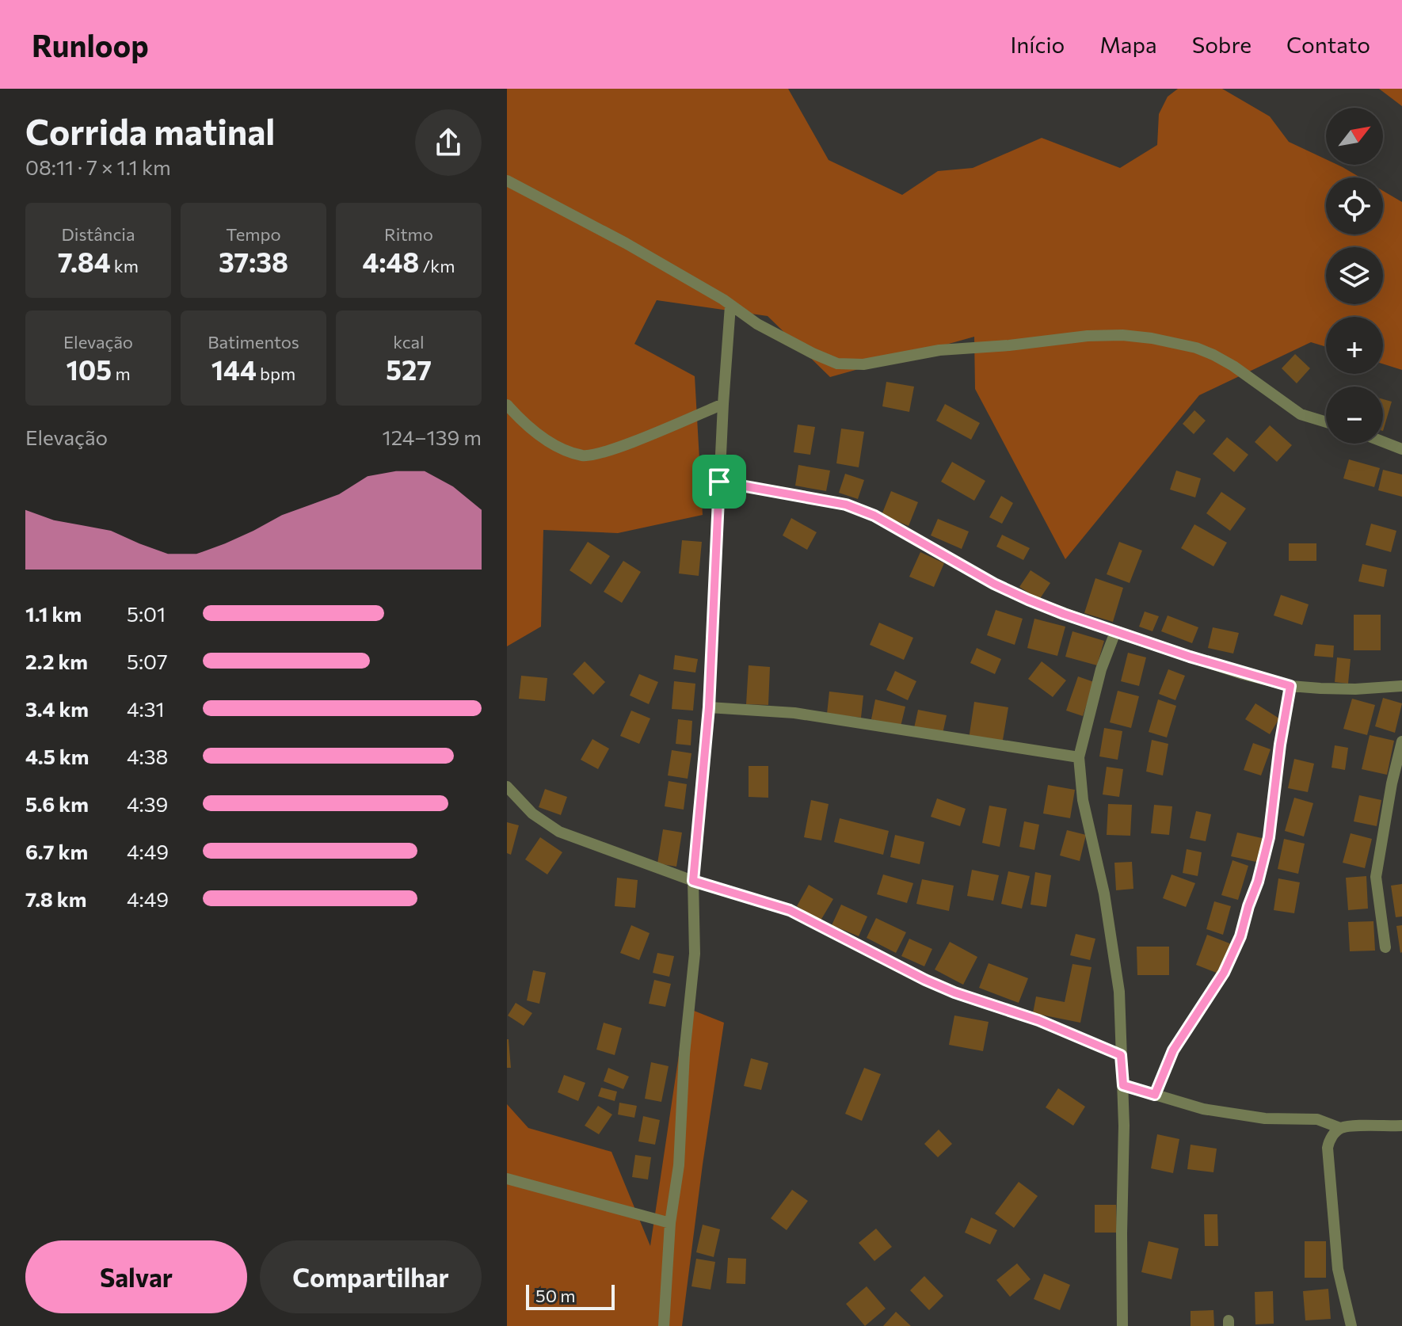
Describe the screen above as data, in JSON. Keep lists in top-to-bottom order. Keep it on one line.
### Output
{"scale_bar":"50 m","north":"top right","page":{"header":"Runloop","nav":["Início","Mapa","Sobre","Contato"],"heading":["Corrida matinal","08:11 · 7 × 1.1 km"],"map_buttons":["+","−"],"stats":[["Distância","7.84 km"],["Tempo","37:38"],["Ritmo","4:48 /km"],["Elevação","105 m"],["Batimentos","144 bpm"],["kcal","527"]],"chart":["Elevação","124–139 m"],"list":[{"name":"1.1 km","note":"5:01"},{"name":"2.2 km","note":"5:07"},{"name":"3.4 km","note":"4:31"},{"name":"4.5 km","note":"4:38"},{"name":"5.6 km","note":"4:39"},{"name":"6.7 km","note":"4:49"},{"name":"7.8 km","note":"4:49"}],"buttons":["Salvar","Compartilhar"],"scale":"50 m"}}
